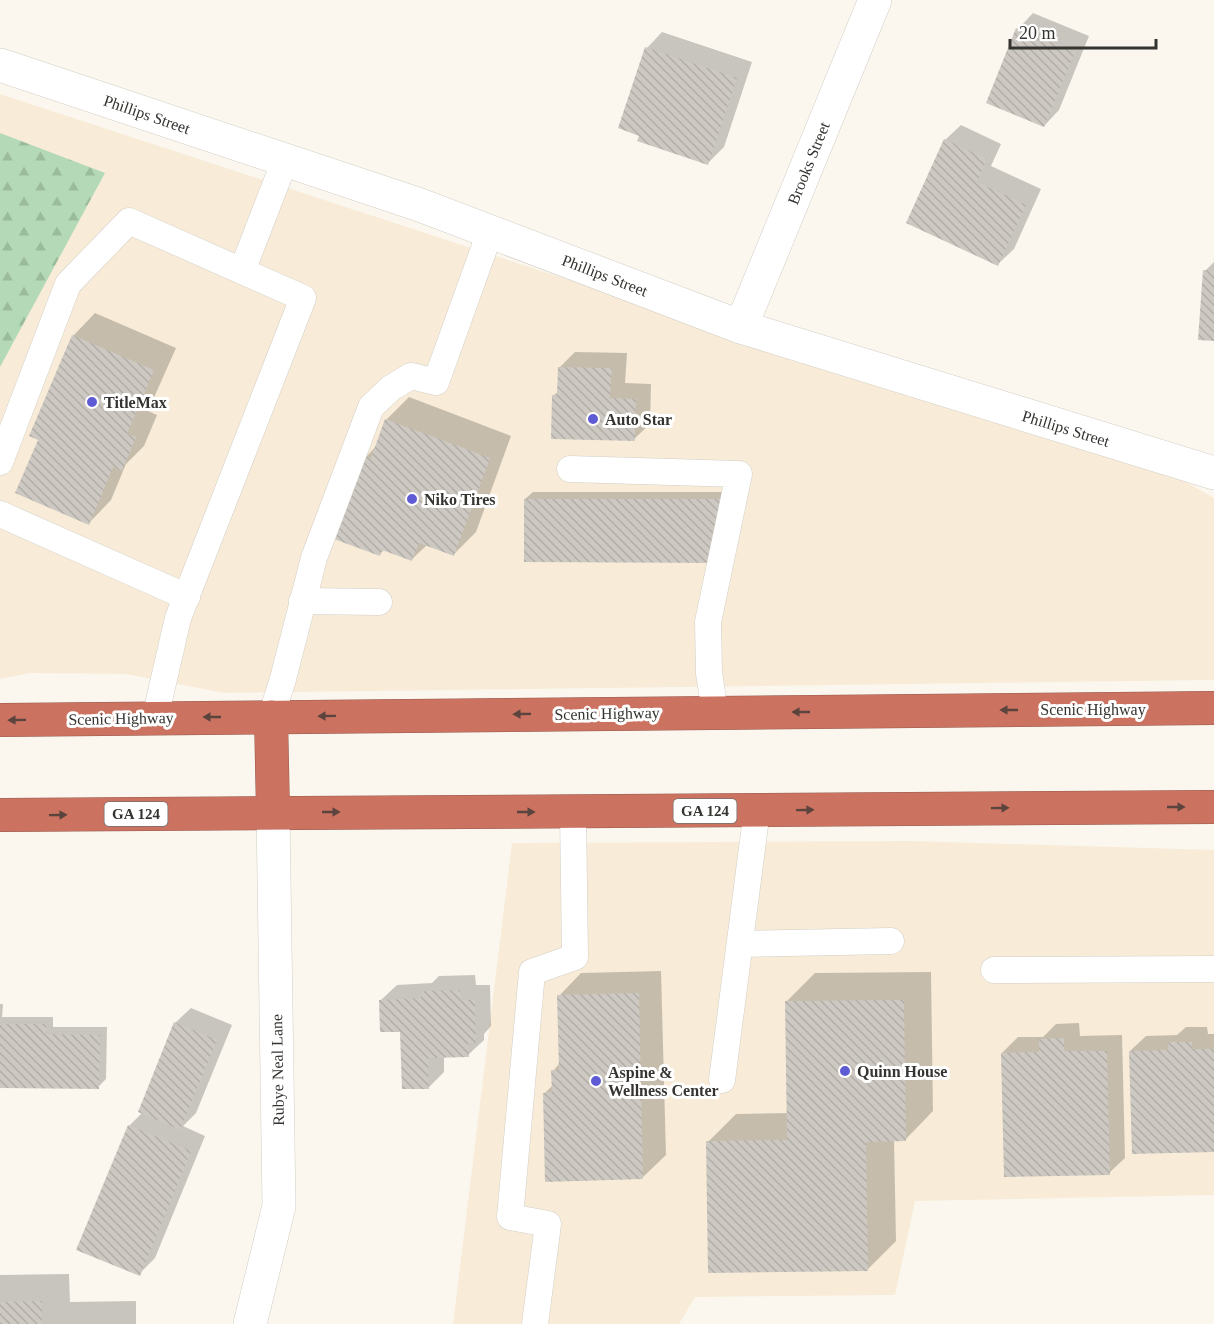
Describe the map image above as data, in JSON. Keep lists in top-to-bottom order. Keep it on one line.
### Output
{"streets":{"highway":["Scenic Highway","GA 124"],"street":["Phillips Street","Brooks Street","Rubye Neal Lane"]},"crossings":[["Phillips Street","Brooks Street"],["GA 124","Rubye Neal Lane"]],"places":["TitleMax","Auto Star","Niko Tires","Quinn House","Aspine & Wellness Center"],"scale_bar":"20 m"}
